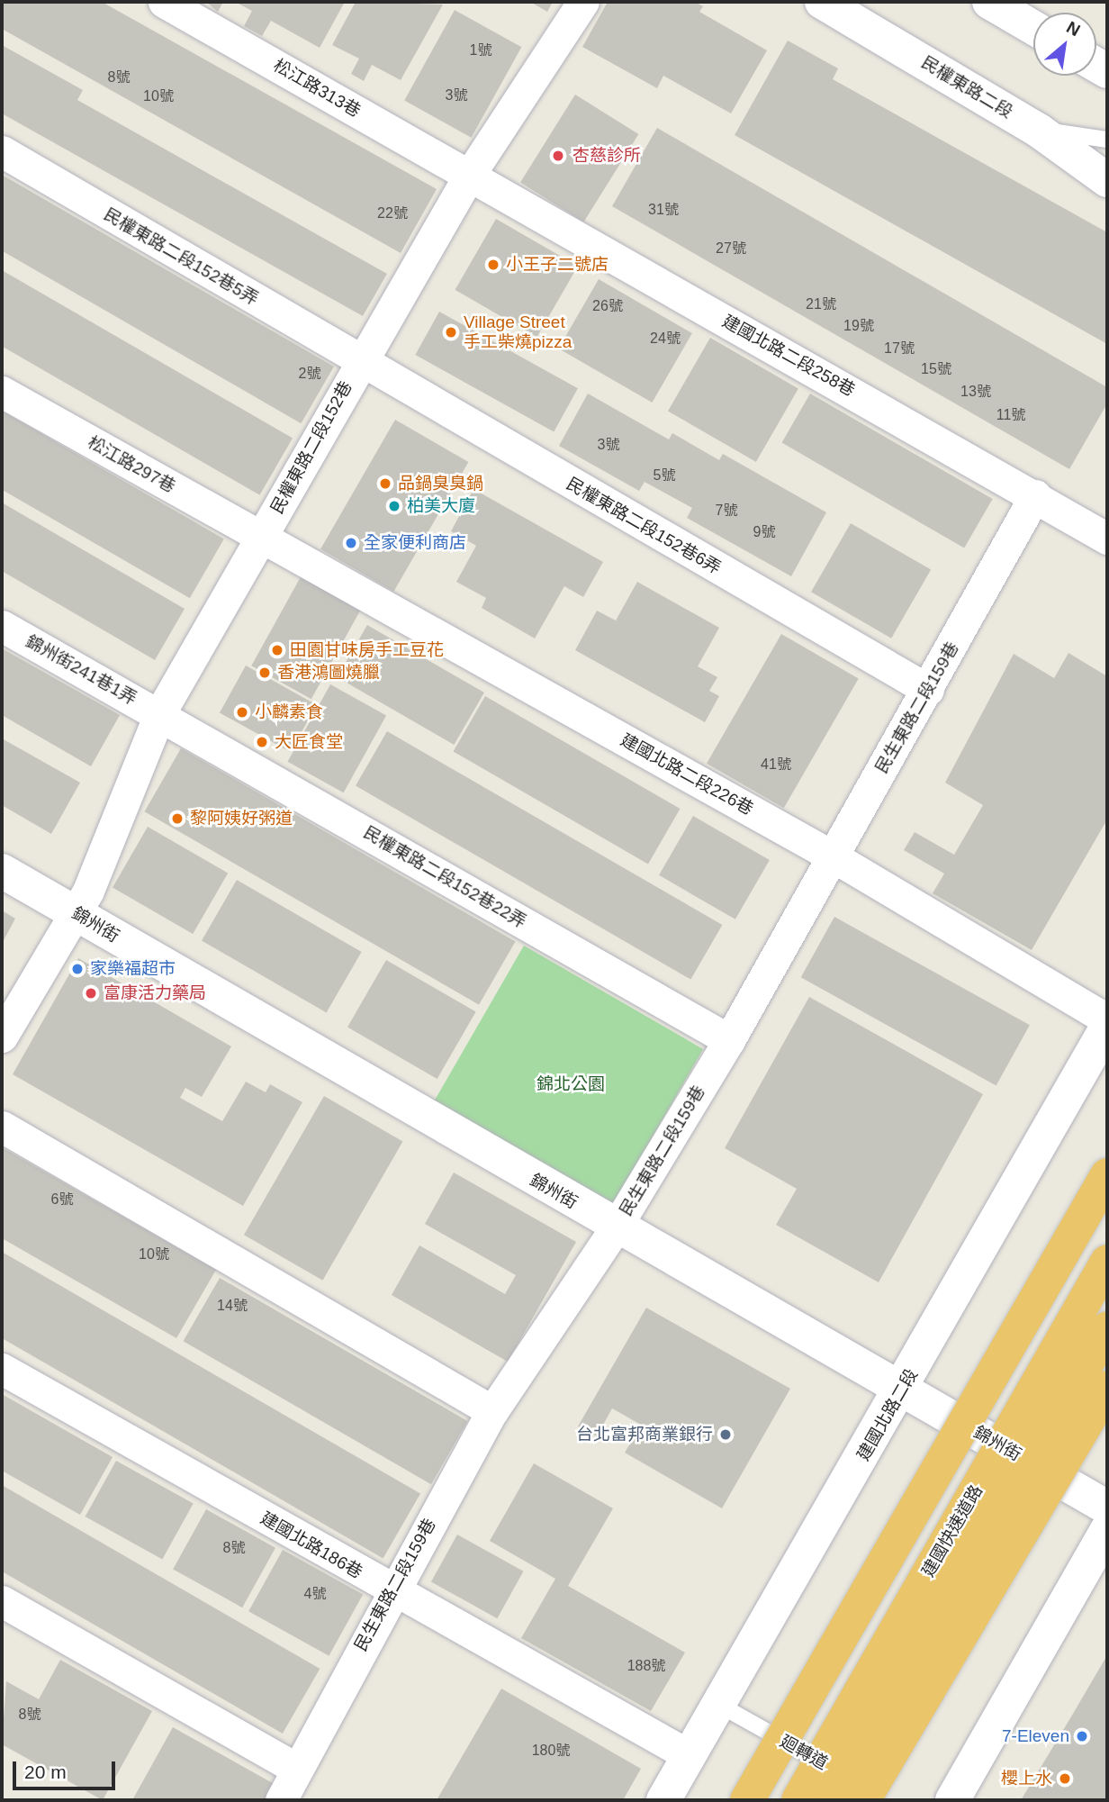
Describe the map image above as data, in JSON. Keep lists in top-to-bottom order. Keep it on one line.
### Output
{"streets":{"highway":["建國快速道路"],"street":["民權東路二段","松江路313巷","民權東路二段152巷5弄","建國北路二段258巷","民權東路二段152巷","松江路297巷","民權東路二段152巷6弄","錦州街241巷1弄","民生東路二段159巷","建國北路二段226巷","民權東路二段152巷22弄","錦州街","建國北路二段","建國北路186巷"],"lane":["廻轉道"]},"crossings":[["松江路313巷","建國北路二段258巷"],["松江路313巷","民權東路二段152巷"],["民權東路二段152巷5弄","民權東路二段152巷"],["民權東路二段152巷5弄","民權東路二段152巷6弄"],["建國北路二段258巷","民權東路二段152巷"],["建國北路二段258巷","民生東路二段159巷"],["民權東路二段152巷","松江路297巷"],["民權東路二段152巷","民權東路二段152巷6弄"],["民權東路二段152巷","錦州街241巷1弄"],["民權東路二段152巷","建國北路二段226巷"],["民權東路二段152巷","民權東路二段152巷22弄"],["民權東路二段152巷","錦州街"],["松江路297巷","建國北路二段226巷"],["民權東路二段152巷6弄","民生東路二段159巷"],["錦州街241巷1弄","民權東路二段152巷22弄"],["民生東路二段159巷","建國北路二段226巷"],["民生東路二段159巷","民權東路二段152巷22弄"],["民生東路二段159巷","錦州街"],["民生東路二段159巷","建國北路186巷"],["錦州街","建國北路二段"],["建國北路二段","建國北路186巷"],["建國北路二段","廻轉道"]],"parks":["錦北公園"],"places":["杏慈診所","小王子二號店","Village Street 手工柴燒pizza","品鍋臭臭鍋","柏美大廈","全家便利商店","田園甘味房手工豆花","香港鴻圖燒臘","小麟素食","大匠食堂","黎阿姨好粥道","家樂福超市","富康活力藥局","台北富邦商業銀行","7-Eleven","櫻上水"],"house_numbers":["1號","8號","3號","10號","31號","22號","27號","21號","26號","19號","24號","17號","15號","2號","13號","11號","3號","5號","7號","9號","41號","6號","10號","14號","8號","4號","188號","8號","180號"],"scale_bar":"20 m","north":"top right"}
